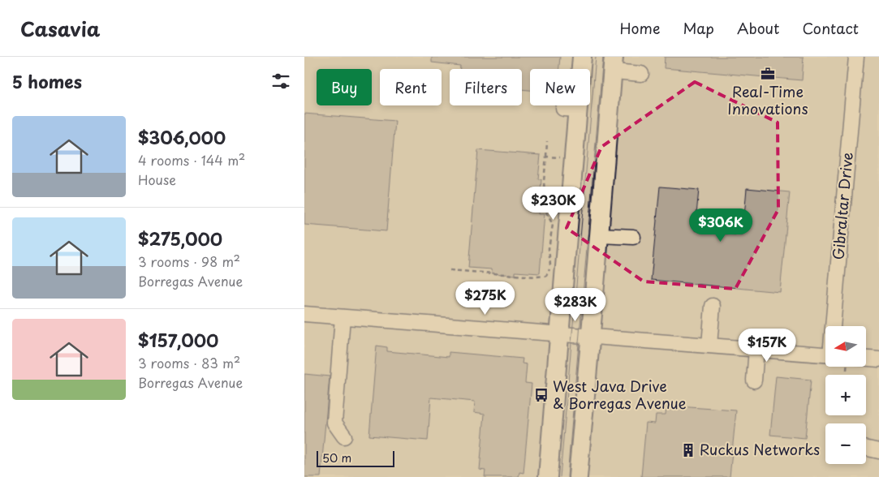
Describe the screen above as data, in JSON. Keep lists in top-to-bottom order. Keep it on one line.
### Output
{"streets":{"street":["Gibraltar Drive"]},"places":{"office":["Real-Time Innovations"],"bus stop":["West Java Drive & Borregas Avenue"],"building":["Ruckus Networks"]},"scale_bar":"50 m","north":"left","page":{"header":"Casavia","nav":["Home","Map","About","Contact"],"heading":"5 homes","chip":["Buy","Rent","Filters","New"],"list":[{"name":"$306,000","note":"4 rooms · 144 m² · House"},{"name":"$275,000","note":"3 rooms · 98 m² · Borregas Avenue"},{"name":"$157,000","note":"3 rooms · 83 m² · Borregas Avenue"}],"price":["$230K","$306K","$275K","$283K","$157K"],"map_buttons":["+","−"],"scale":"50 m"}}
